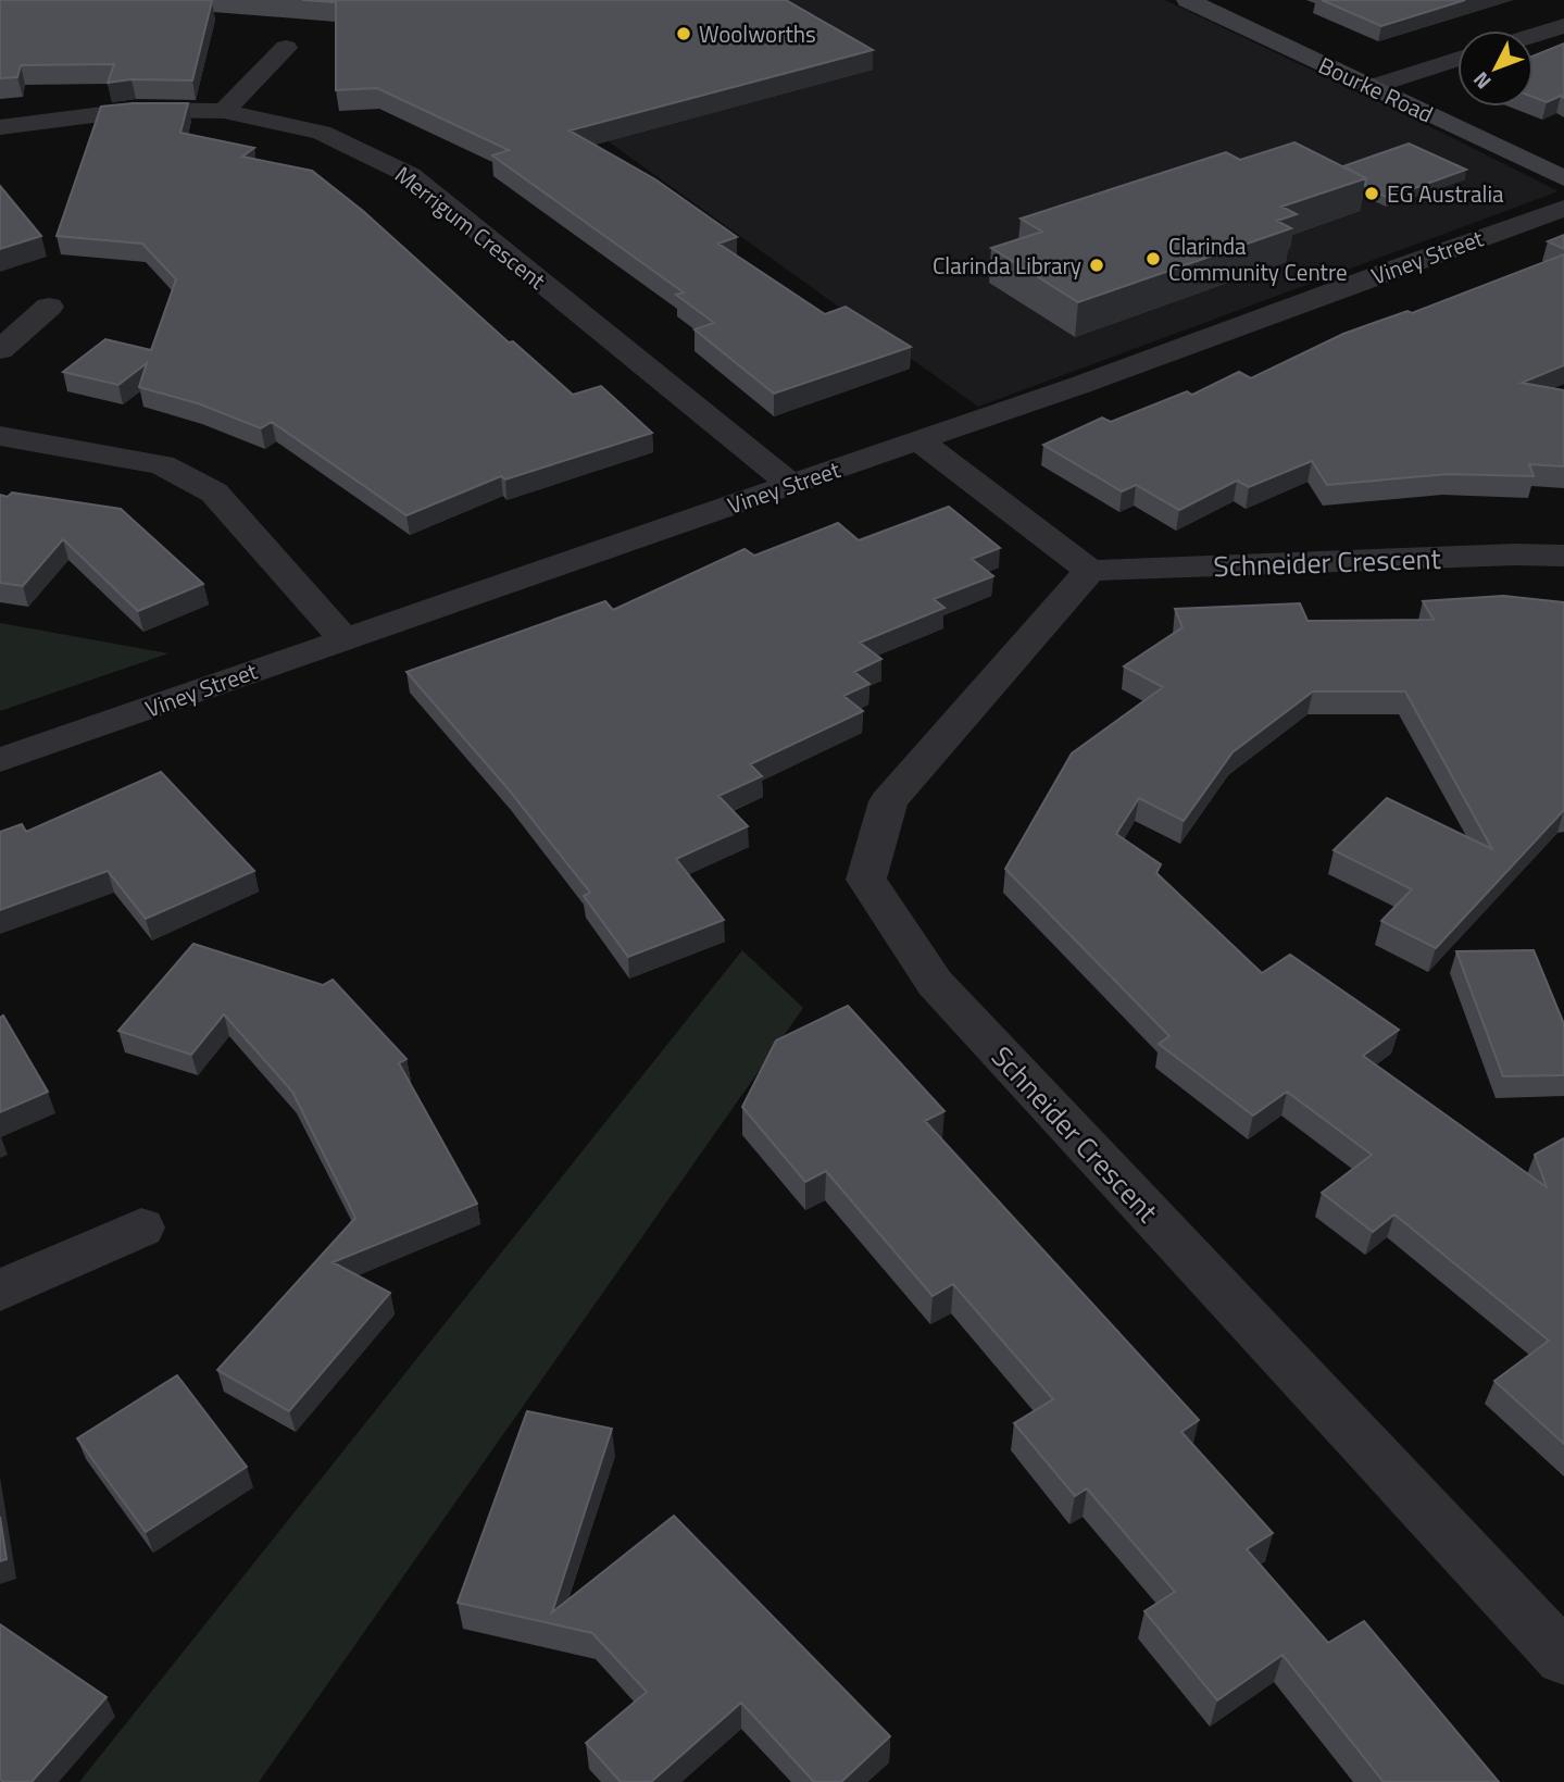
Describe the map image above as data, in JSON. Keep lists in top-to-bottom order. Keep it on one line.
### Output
{"streets":{"main road":["Bourke Road"],"street":["Merrigum Crescent","Viney Street","Schneider Crescent"]},"crossings":[["Merrigum Crescent","Viney Street"]],"places":["Woolworths","EG Australia","Clarinda Community Centre","Clarinda Library"],"north":"bottom left"}
